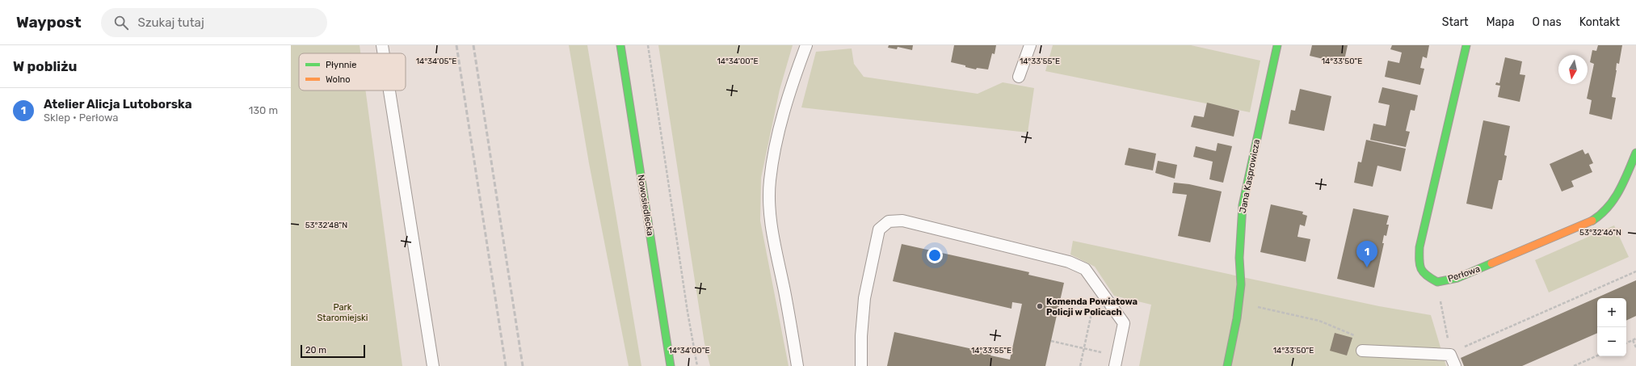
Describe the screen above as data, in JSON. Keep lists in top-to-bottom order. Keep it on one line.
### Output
{"streets":{"street":["Jana Kasprowicza","Nowosiedlecka","Perłowa"]},"parks":["Park Staromiejski"],"places":["Komenda Powiatowa Policji w Policach"],"legend":["Płynnie","Wolno"],"scale_bar":"20 m","north":"bottom","page":{"header":"Waypost","search":"Szukaj tutaj","nav":["Start","Mapa","O nas","Kontakt"],"heading":"W pobliżu","list":[{"mark":"1","name":"Atelier Alicja Lutoborska","note":"Sklep · Perłowa","value":"130 m"}],"pins":"1","map_buttons":["+","−"],"scale":"20 m"},"coordinates":["14°34'05\"E","14°34'00\"E","14°33'55\"E","14°33'50\"E","53°32'48\"N","53°32'46\"N"]}
